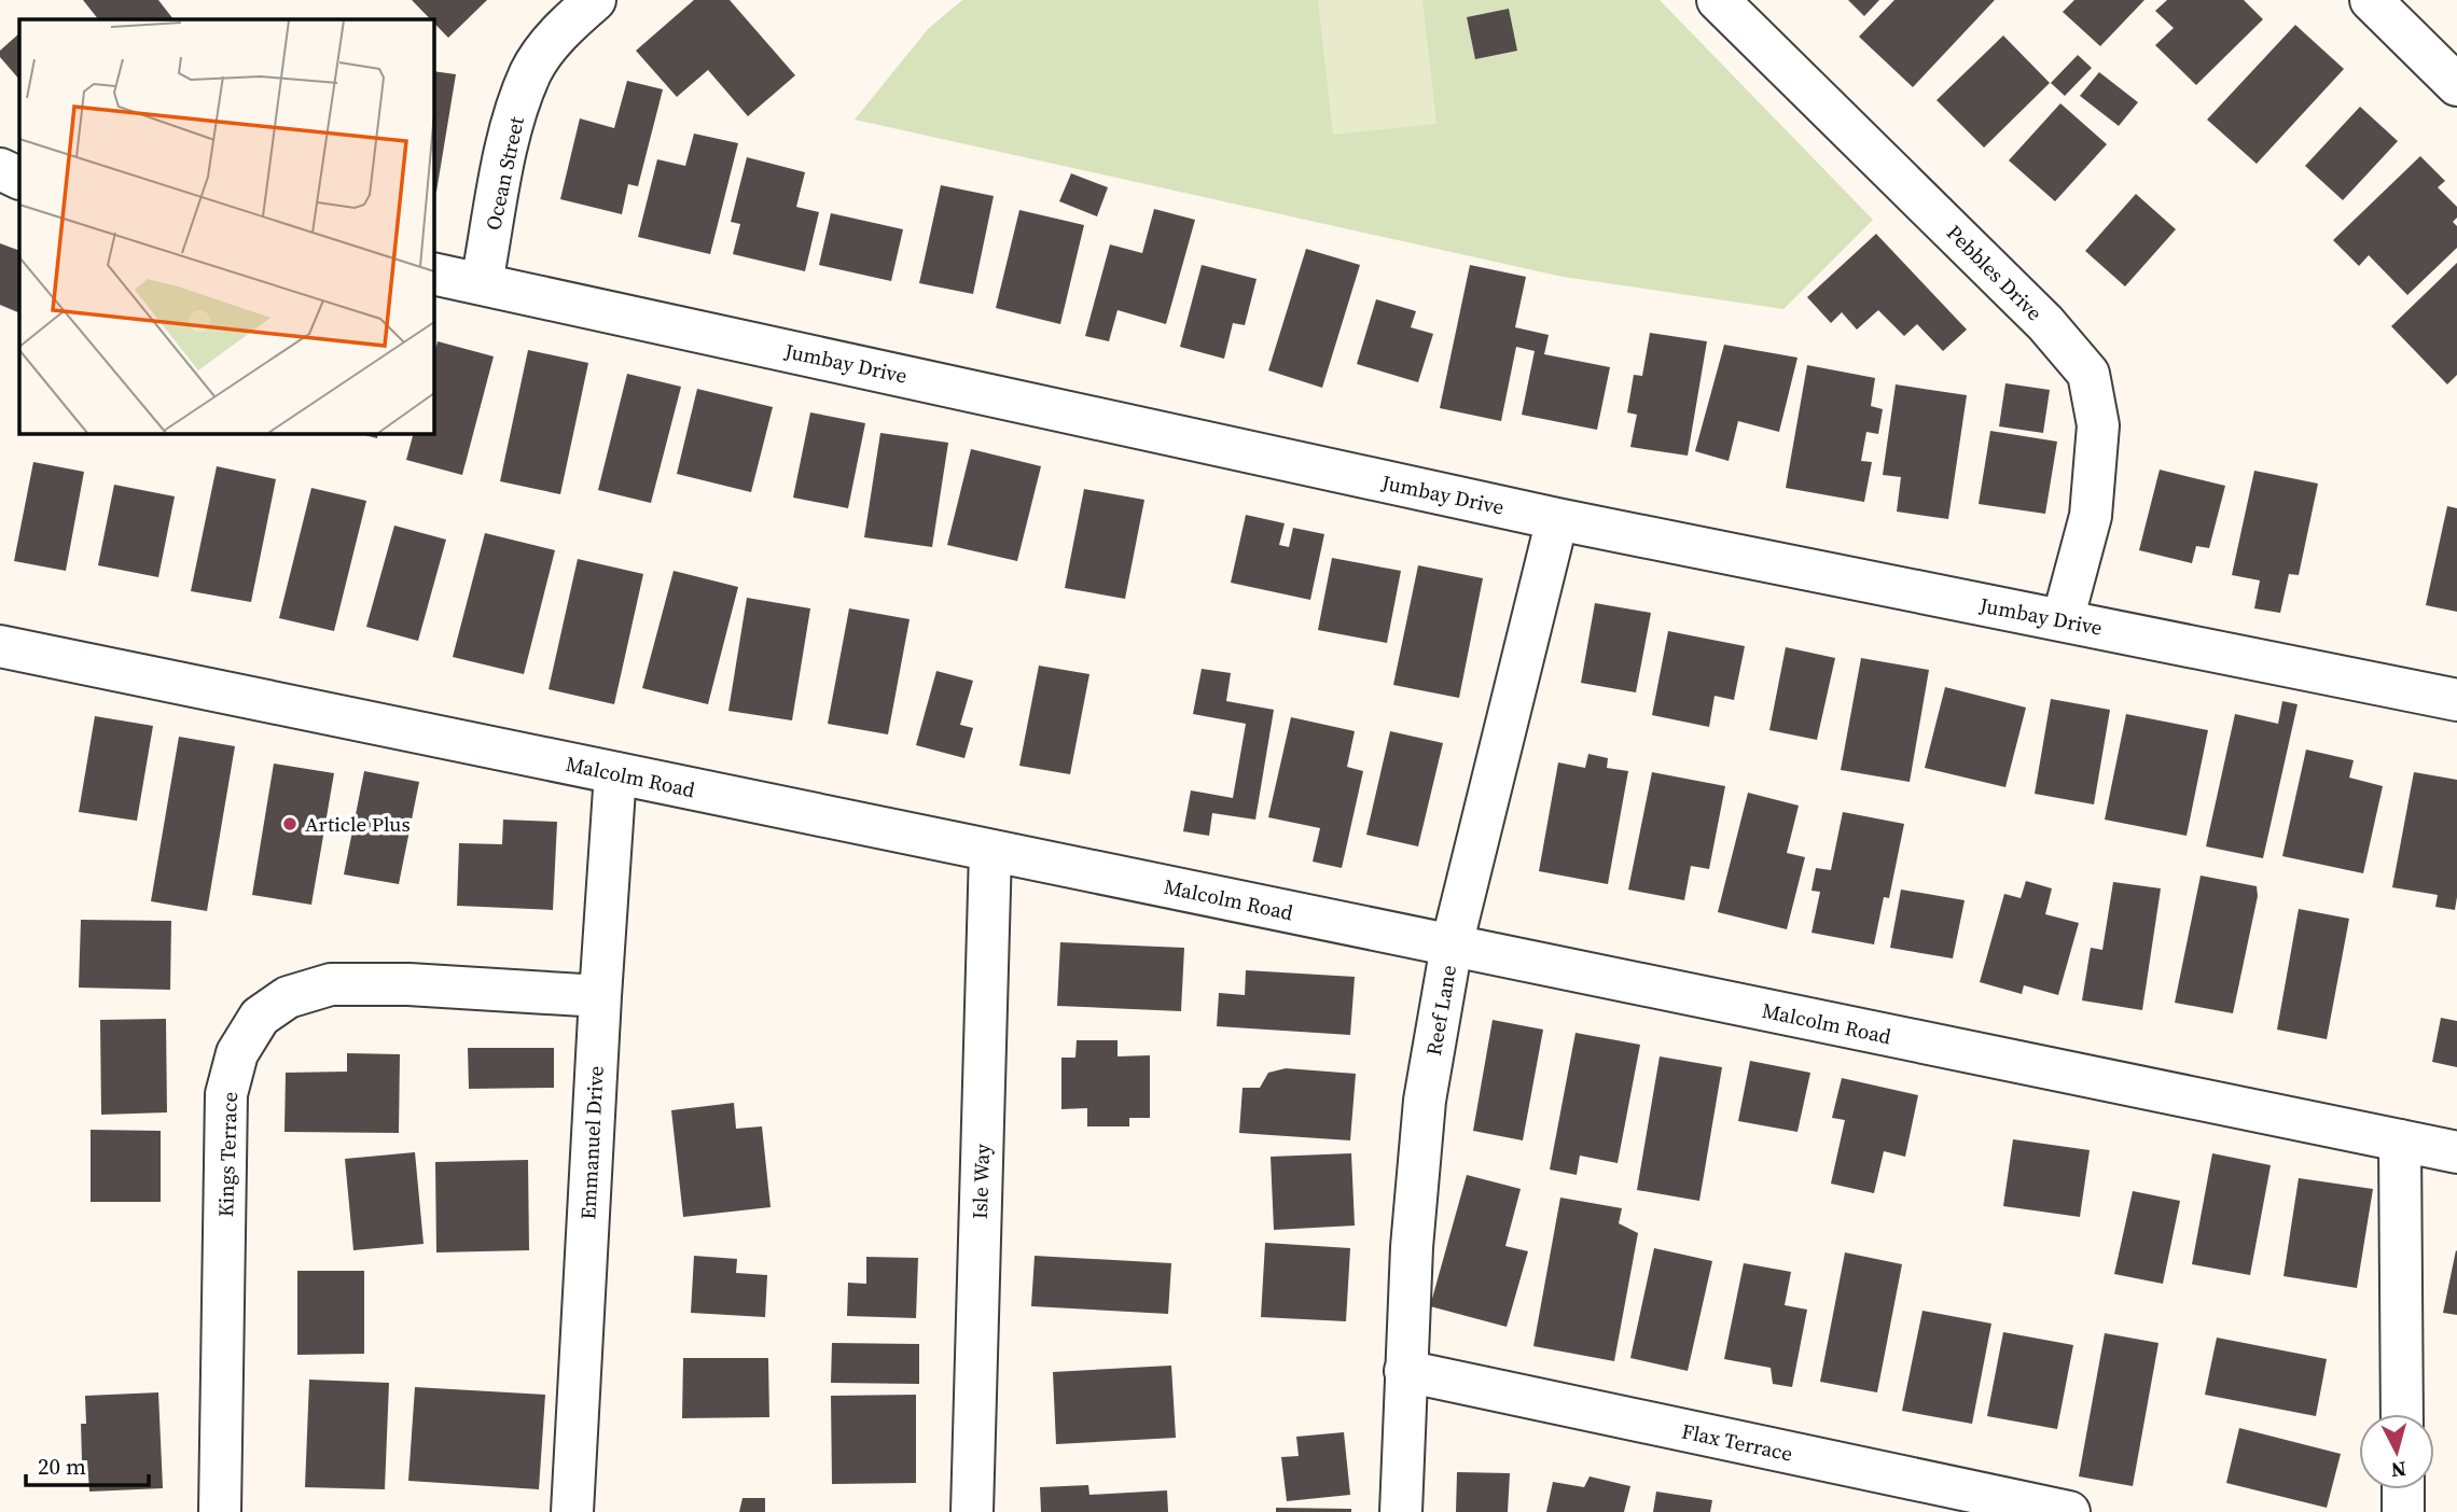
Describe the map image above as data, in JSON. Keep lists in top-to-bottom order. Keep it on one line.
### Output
{"streets":{"street":["Ocean Street","Pebbles Drive","Jumbay Drive","Malcolm Road","Reef Lane","Emmanuel Drive","Kings Terrace","Isle Way","Flax Terrace"]},"crossings":[["Ocean Street","Jumbay Drive"],["Pebbles Drive","Jumbay Drive"],["Jumbay Drive","Reef Lane"],["Malcolm Road","Reef Lane"],["Malcolm Road","Emmanuel Drive"],["Malcolm Road","Isle Way"],["Reef Lane","Flax Terrace"],["Emmanuel Drive","Kings Terrace"]],"places":["Article Plus"],"scale_bar":"20 m","north":"bottom"}
